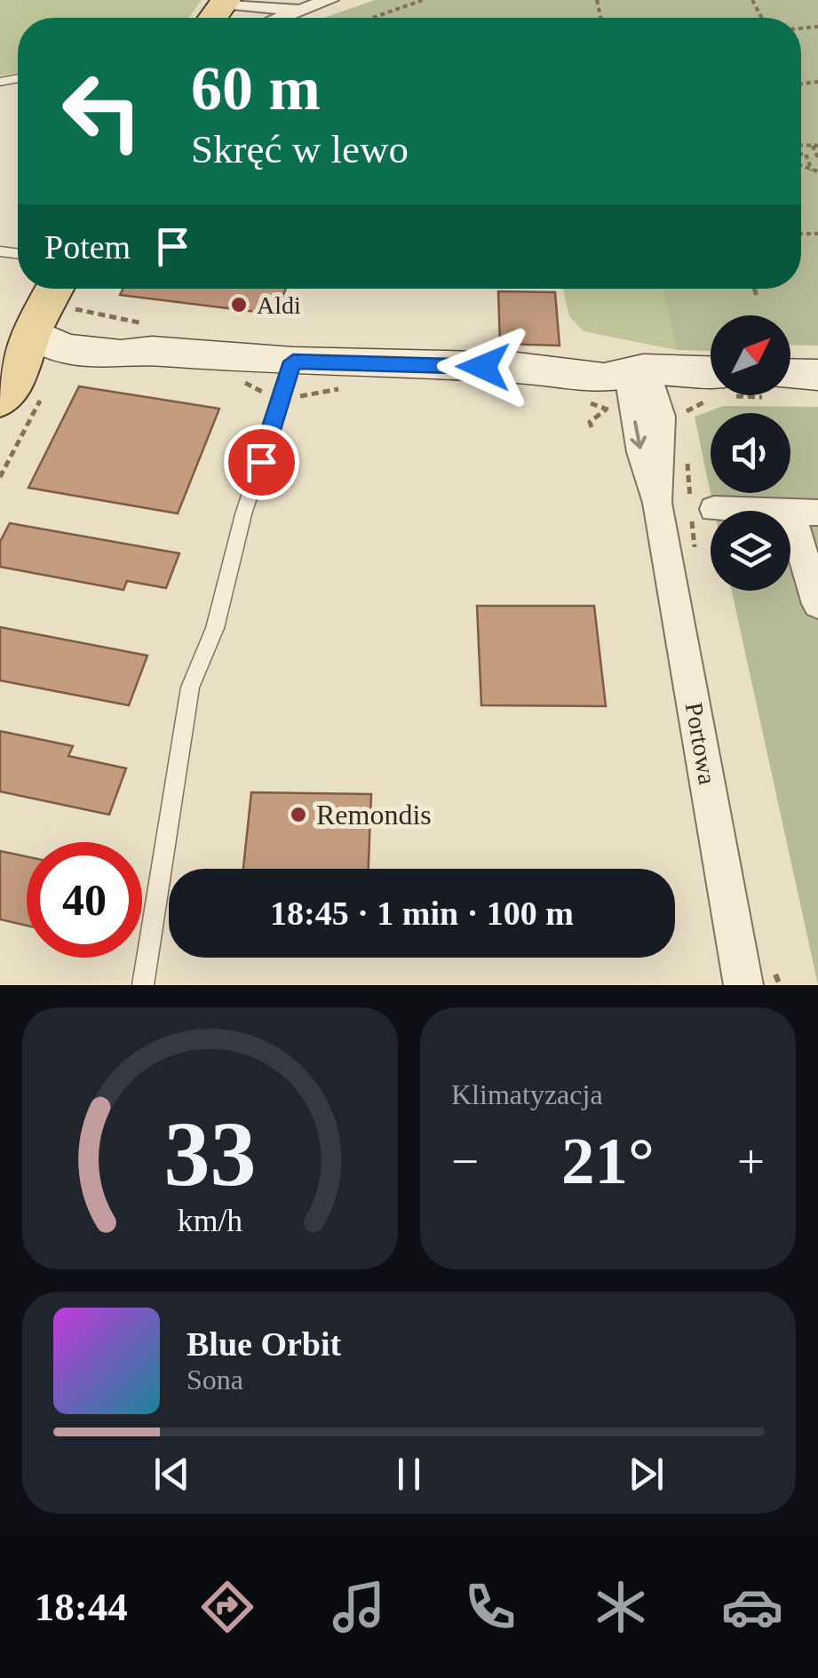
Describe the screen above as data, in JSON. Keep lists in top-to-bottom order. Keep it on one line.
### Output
{"streets":{"street":["Portowa"]},"places":["Aldi","Remondis"],"north":"top right","page":{"turn":["60 m","Skręć w lewo"],"then":"Potem","limit":"40","trip":"18:45 · 1 min · 100 m","tile":"Klimatyzacja","heat":["−","21°","+"],"song":["Blue Orbit","Sona"],"tabs":"18:44","gauge":["33","km/h"]}}
